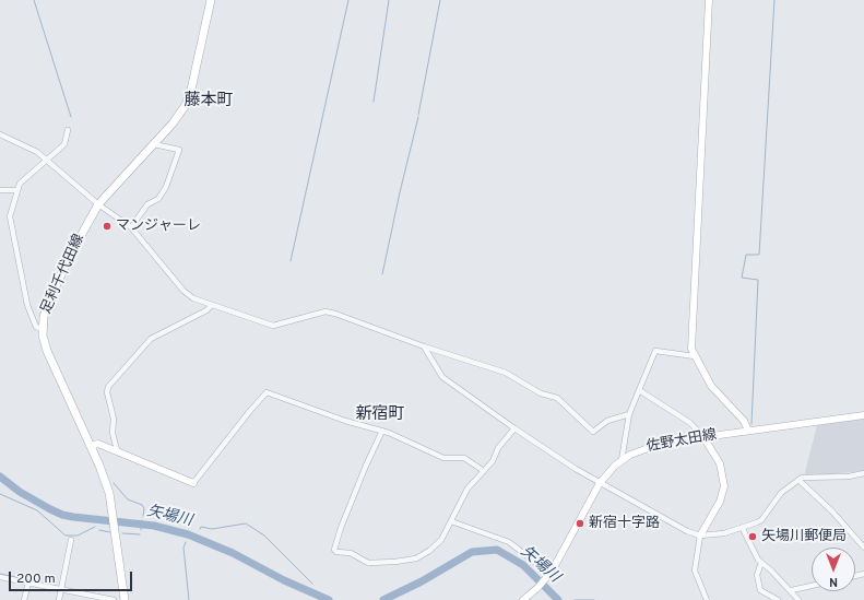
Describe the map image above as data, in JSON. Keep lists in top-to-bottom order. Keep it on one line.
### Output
{"streets":{"main road":["足利千代田線"],"street":["佐野太田線"]},"districts":["藤本町","新宿町"],"water":["矢場川"],"places":["マンジャーレ","新宿十字路","矢場川郵便局"],"scale_bar":"200 m","north":"bottom"}
